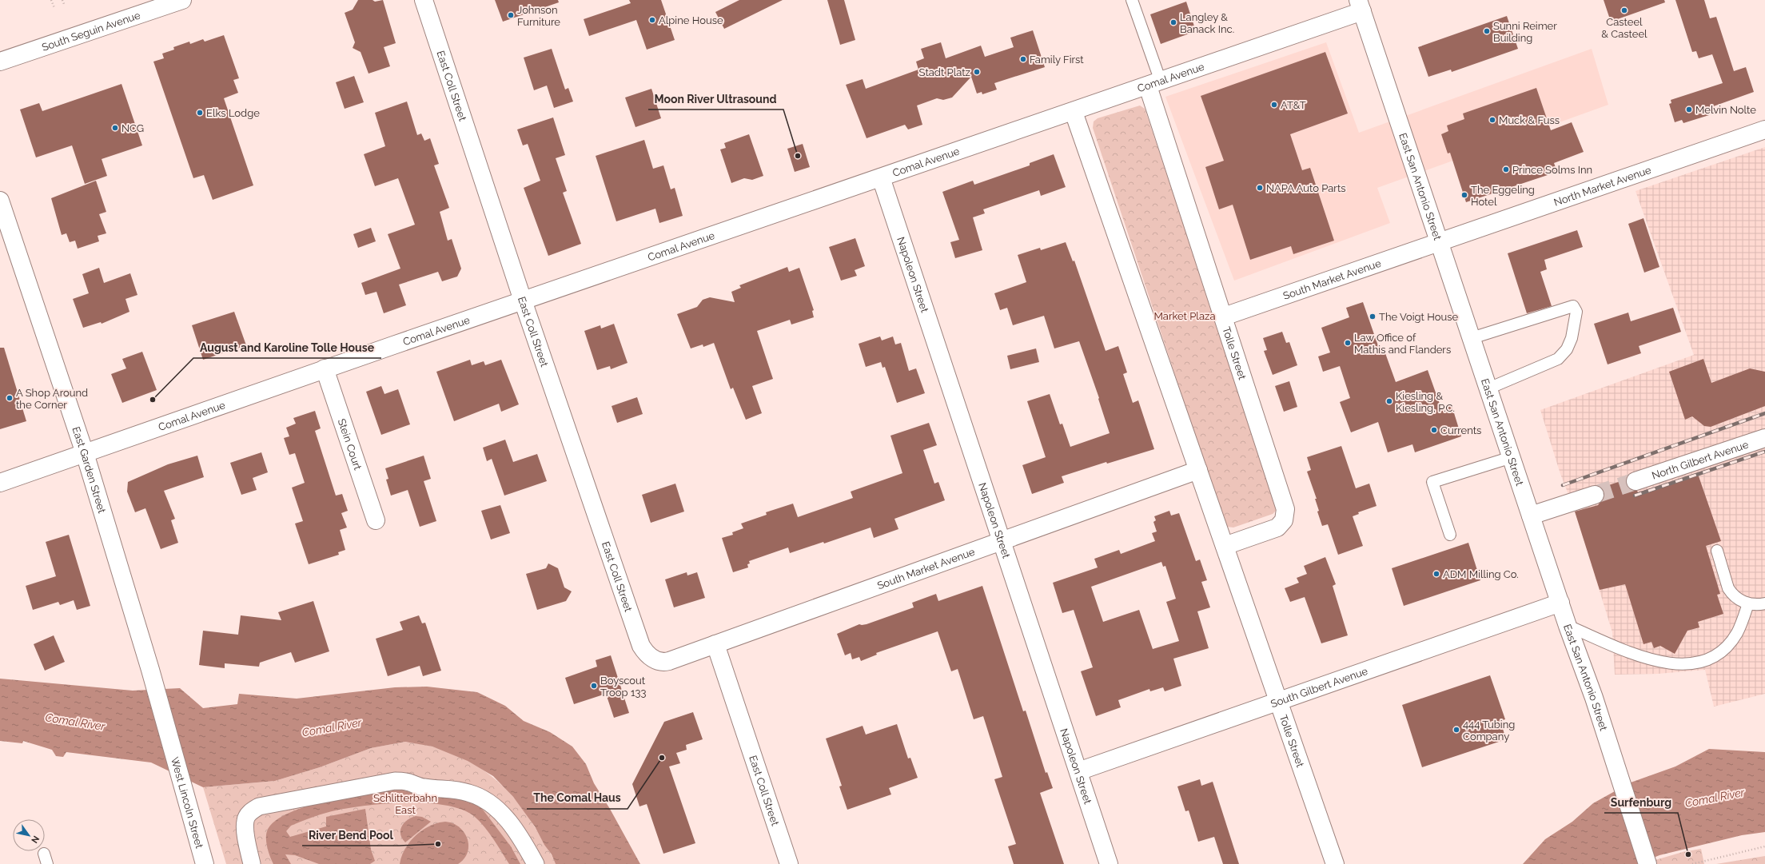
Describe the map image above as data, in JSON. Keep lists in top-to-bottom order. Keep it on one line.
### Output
{"streets":{"street":["South Seguin Avenue","Comal Avenue","East Coll Street","North Market Avenue","East San Antonio Street","Napoleon Street","South Market Avenue","Tolle Street","Stein Court","North Gilbert Avenue","East Garden Street","South Gilbert Avenue","West Lincoln Street"]},"crossings":[["Comal Avenue","East Coll Street"],["Comal Avenue","East San Antonio Street"],["Comal Avenue","Napoleon Street"],["Comal Avenue","Tolle Street"],["Comal Avenue","Stein Court"],["Comal Avenue","East Garden Street"],["East Coll Street","South Market Avenue"],["North Market Avenue","East San Antonio Street"],["North Market Avenue","South Market Avenue"],["East San Antonio Street","South Market Avenue"],["East San Antonio Street","South Gilbert Avenue"],["Napoleon Street","South Market Avenue"],["Napoleon Street","South Gilbert Avenue"],["South Market Avenue","Tolle Street"],["Tolle Street","South Gilbert Avenue"],["East Garden Street","West Lincoln Street"]],"water":["Comal River"],"parks":["Market Plaza","Schlitterbahn East"],"places":["Casteel & Casteel","Johnson Furniture","Alpine House","Langley & Banack Inc.","Sunni Reimer Building","Family First","Stadt Platz","AT&T","Melvin Nolte","Elks Lodge","Muck & Fuss","NCG","Moon River Ultrasound","Prince Solms Inn","NAPA Auto Parts","The Eggeling Hotel","The Voigt House","Law Office of Mathis and Flanders","A Shop Around the Corner","August and Karoline Tolle House","Kiesling & Kiesling, P.C.","Currents","ADM Milling Co.","Boyscout Troop 133","444 Tubing Company","The Comal Haus","River Bend Pool","Surfenburg"],"north":"bottom right"}
